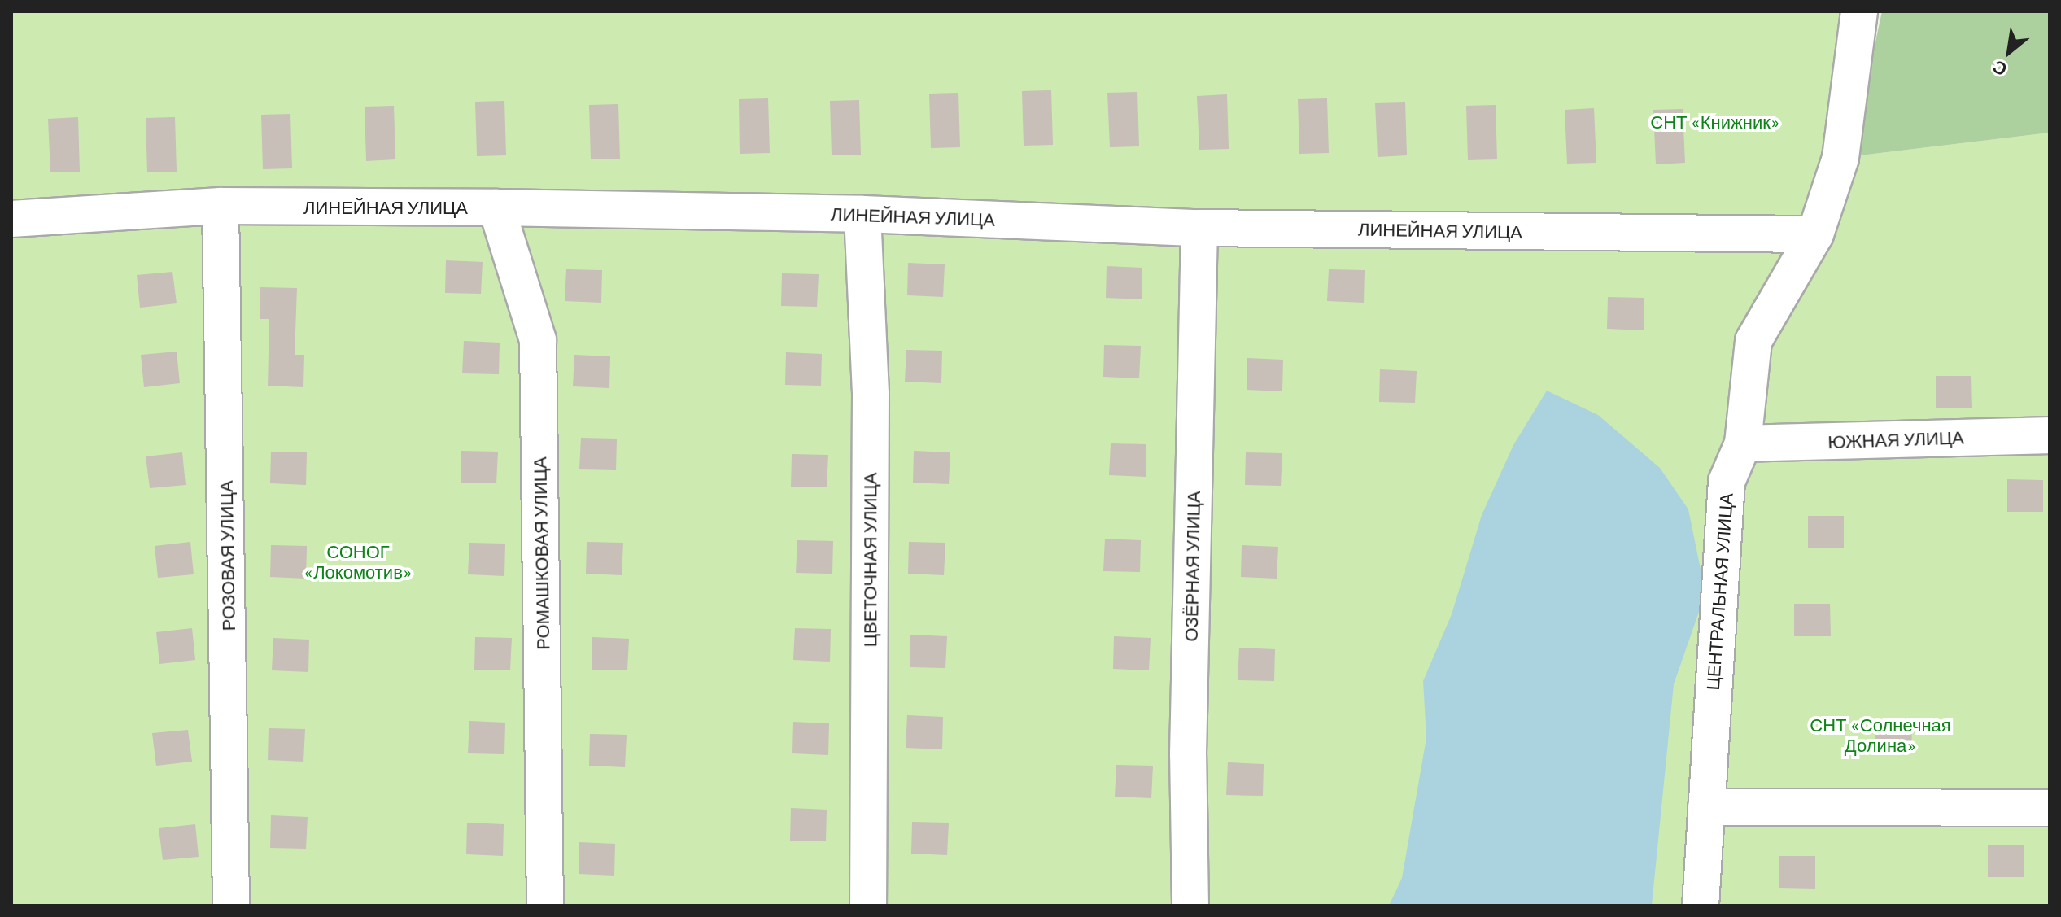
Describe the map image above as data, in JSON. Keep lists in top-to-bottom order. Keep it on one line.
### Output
{"streets":{"street":["ЛИНЕЙНАЯ УЛИЦА","ЮЖНАЯ УЛИЦА","РОМАШКОВАЯ УЛИЦА","РОЗОВАЯ УЛИЦА","ЦВЕТОЧНАЯ УЛИЦА","ОЗЁРНАЯ УЛИЦА","ЦЕНТРАЛЬНАЯ УЛИЦА"]},"crossings":[["ЛИНЕЙНАЯ УЛИЦА","РОМАШКОВАЯ УЛИЦА"],["ЛИНЕЙНАЯ УЛИЦА","РОЗОВАЯ УЛИЦА"],["ЛИНЕЙНАЯ УЛИЦА","ЦВЕТОЧНАЯ УЛИЦА"],["ЛИНЕЙНАЯ УЛИЦА","ОЗЁРНАЯ УЛИЦА"],["ЛИНЕЙНАЯ УЛИЦА","ЦЕНТРАЛЬНАЯ УЛИЦА"],["ЮЖНАЯ УЛИЦА","ЦЕНТРАЛЬНАЯ УЛИЦА"]],"parks":["СНТ «Книжник»","СОНОГ «Локомотив»","СНТ «Солнечная Долина»"],"north":"bottom left"}
